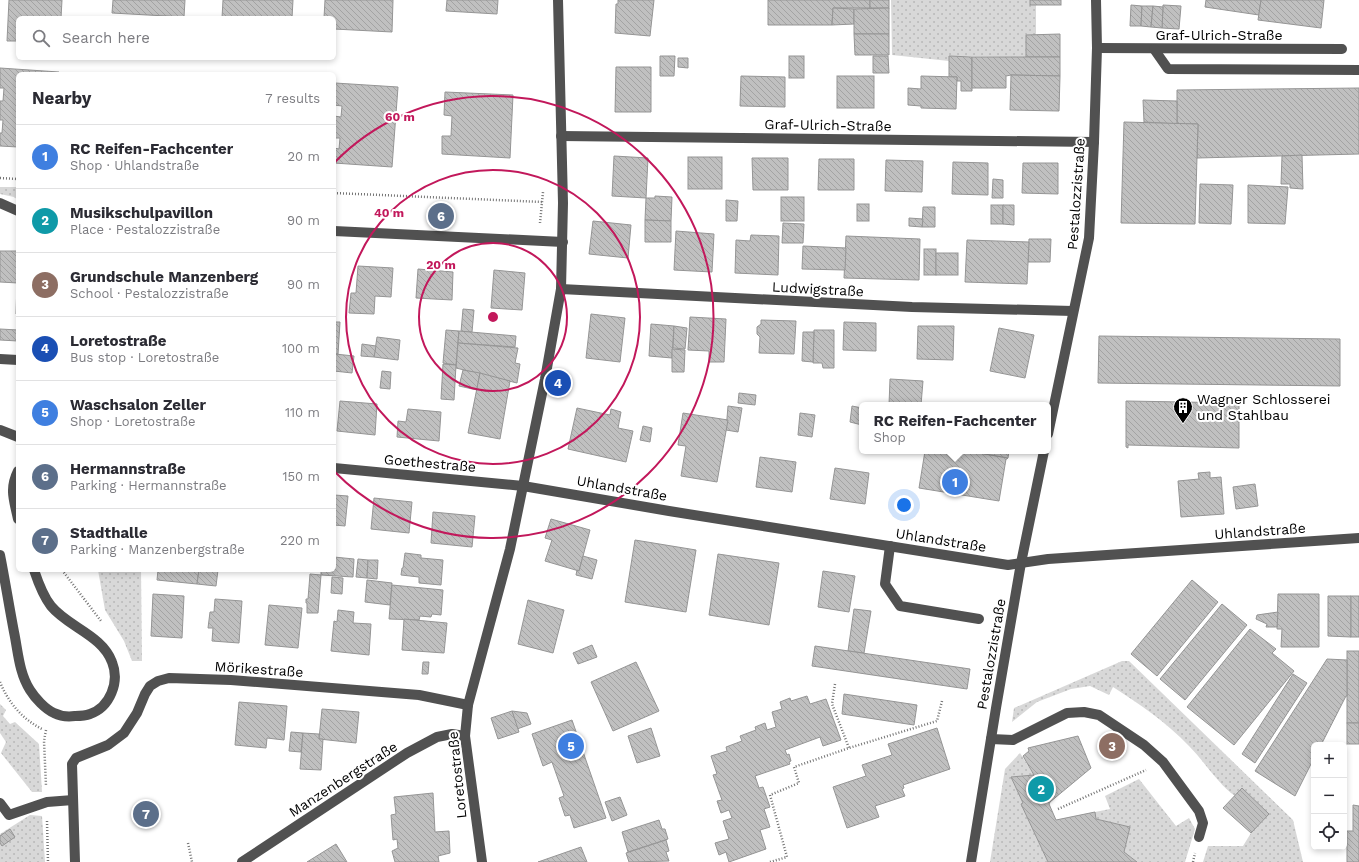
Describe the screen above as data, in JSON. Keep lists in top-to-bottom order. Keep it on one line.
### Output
{"streets":{"street":["Graf-Ulrich-Straße","Pestalozzistraße","Ludwigstraße","Goethestraße","Uhlandstraße","Mörikestraße","Loretostraße","Manzenbergstraße"]},"crossings":[["Graf-Ulrich-Straße","Pestalozzistraße"],["Graf-Ulrich-Straße","Loretostraße"],["Pestalozzistraße","Ludwigstraße"],["Pestalozzistraße","Uhlandstraße"],["Ludwigstraße","Loretostraße"],["Goethestraße","Uhlandstraße"],["Goethestraße","Loretostraße"],["Uhlandstraße","Loretostraße"],["Mörikestraße","Loretostraße"],["Loretostraße","Manzenbergstraße"]],"places":{"building":["Wagner Schlosserei und Stahlbau"]},"page":{"search":"Search here","heading":["Nearby","7 results"],"list":[{"mark":"1","name":"RC Reifen-Fachcenter","note":"Shop · Uhlandstraße","value":"20 m"},{"mark":"2","name":"Musikschulpavillon","note":"Place · Pestalozzistraße","value":"90 m"},{"mark":"3","name":"Grundschule Manzenberg","note":"School · Pestalozzistraße","value":"90 m"},{"mark":"4","name":"Loretostraße","note":"Bus stop · Loretostraße","value":"100 m"},{"mark":"5","name":"Waschsalon Zeller","note":"Shop · Loretostraße","value":"110 m"},{"mark":"6","name":"Hermannstraße","note":"Parking · Hermannstraße","value":"150 m"},{"mark":"7","name":"Stadthalle","note":"Parking · Manzenbergstraße","value":"220 m"}],"pins":["6","4","1","3","5","2","7"],"popup":["RC Reifen-Fachcenter","Shop"],"map_buttons":["+","−"]},"rings":["60 m","40 m","20 m"]}
